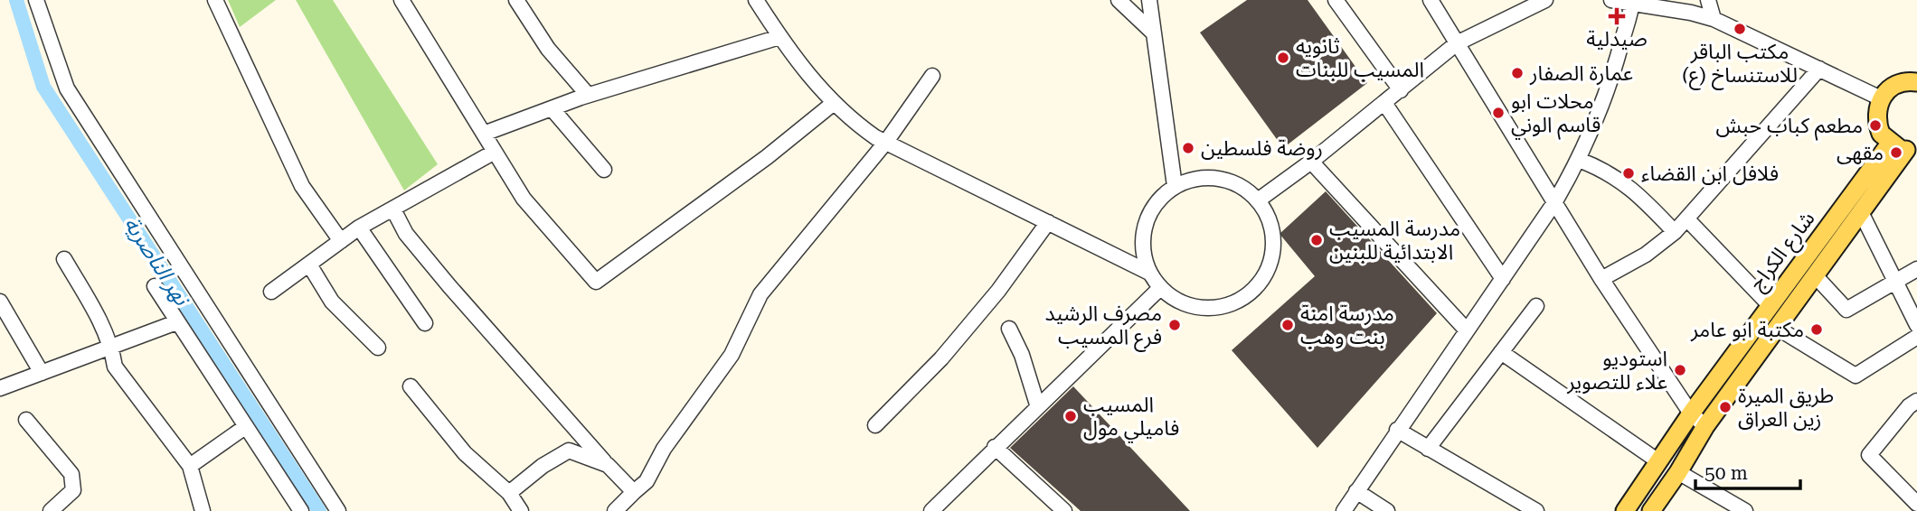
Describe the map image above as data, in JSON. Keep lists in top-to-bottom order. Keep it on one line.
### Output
{"streets":{"main road":["شارع الكراج"]},"water":["نهر الناصرية"],"places":{"health":["صيدلية"],"other":["مكتب الباقر (ع) للاستنساخ","ثانويه المسيب للبنات","عمارة الصفار","محلات ابو قاسم الوني","مطعم كباب حبش","روضة فلسطين","مقهى","فلافل ابن القضاء","مدرسة المسيب الابتدائية للبنين","مصرف الرشيد فرع المسيب","مدرسة امنة بنت وهب","مكتبة ابو عامر","استوديو علاء للتصوير","طريق الميرة زين العراق","المسيب فاميلي مول"]},"scale_bar":"50 m"}
